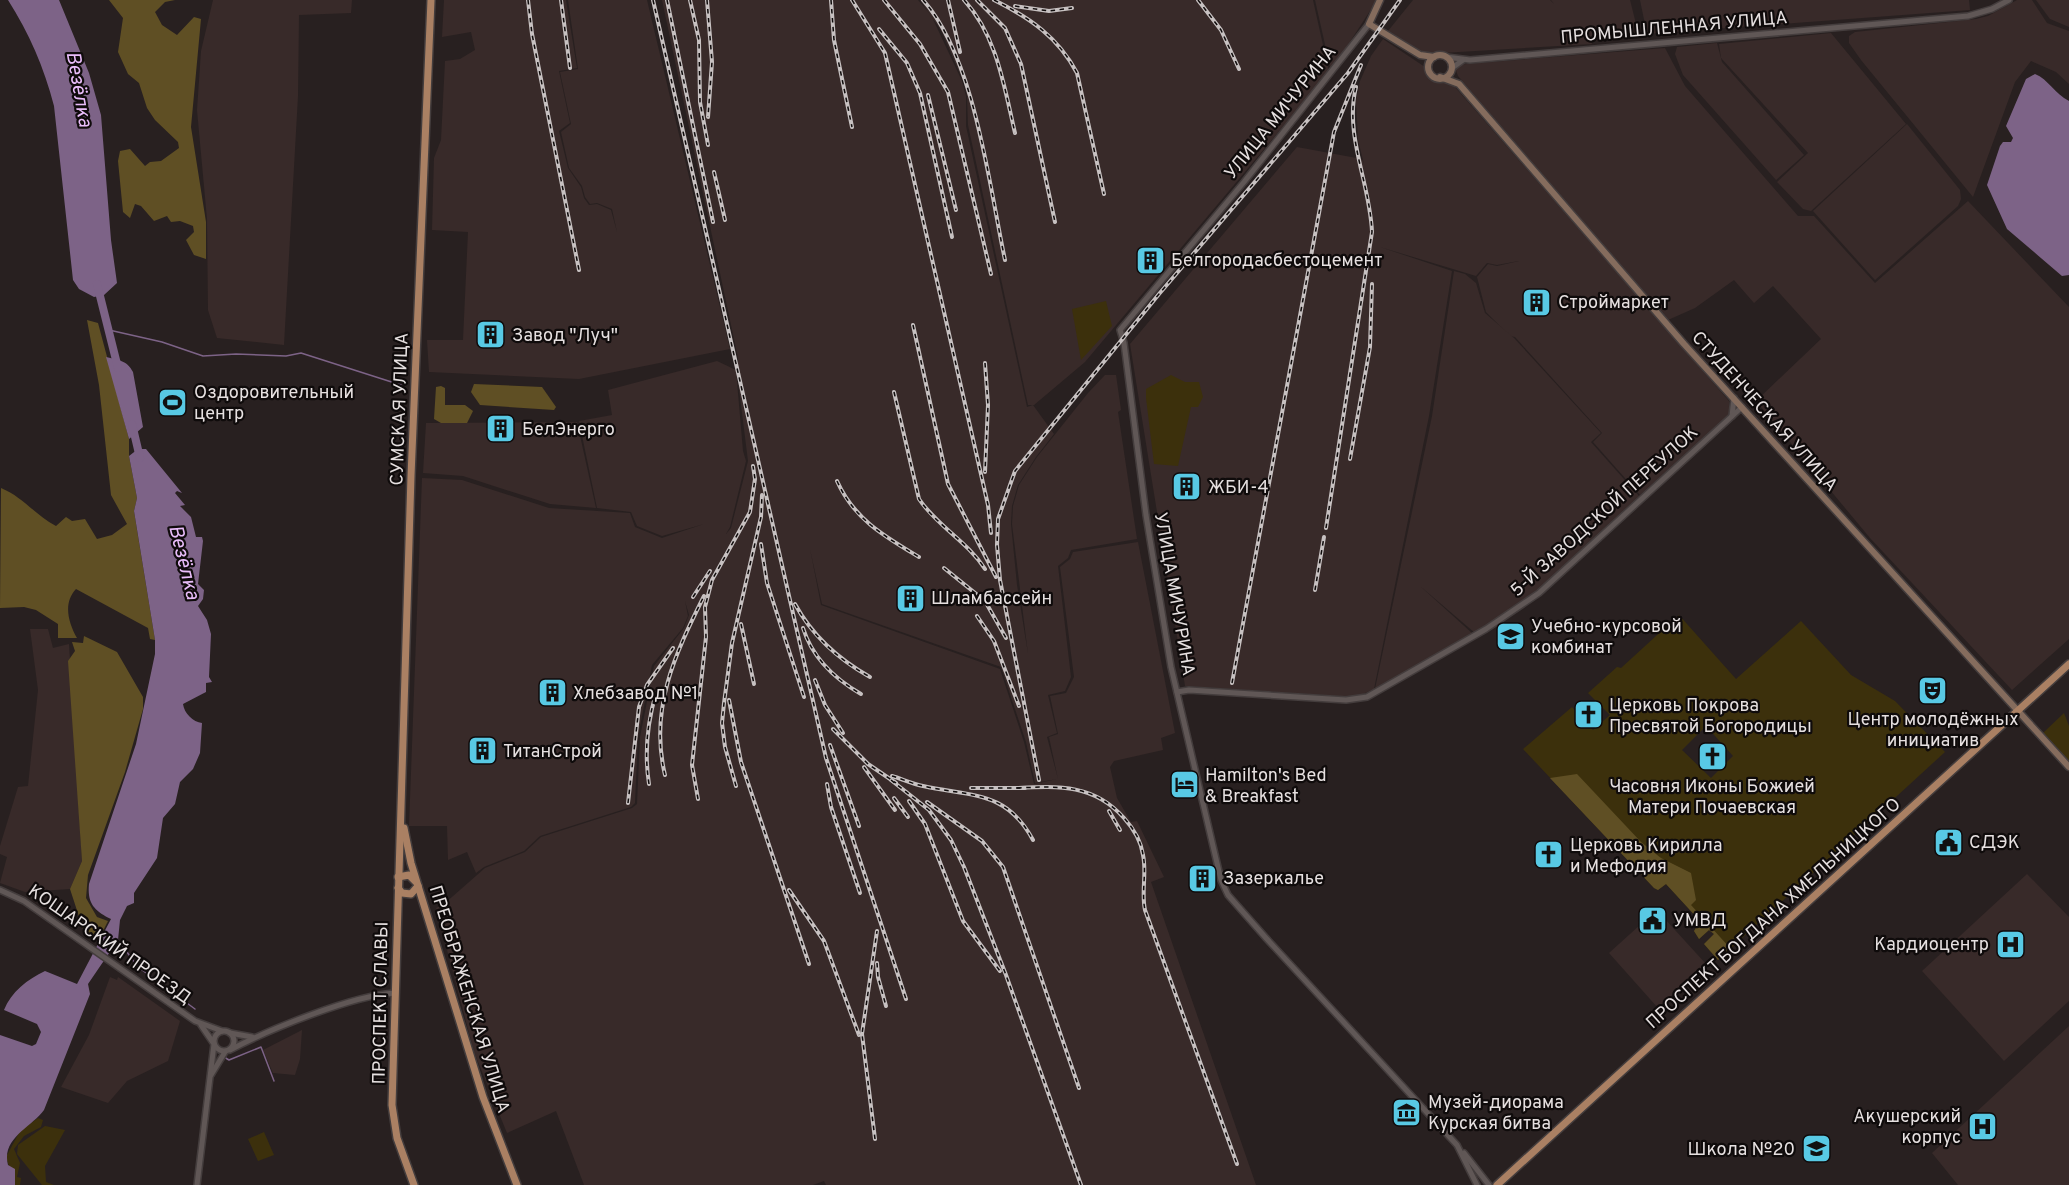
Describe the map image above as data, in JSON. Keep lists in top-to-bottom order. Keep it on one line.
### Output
{"streets":{"main road":["УЛИЦА МИЧУРИНА","СУМСКАЯ УЛИЦА","СТУДЕНЧЕСКАЯ УЛИЦА","ПРОСПЕКТ БОГДАНА ХМЕЛЬНИЦКОГО","ПРЕОБРАЖЕНСКАЯ УЛИЦА","ПРОСПЕКТ СЛАВЫ"],"street":["ПРОМЫШЛЕННАЯ УЛИЦА","5-Й ЗАВОДСКОЙ ПЕРЕУЛОК","КОШАРСКИЙ ПРОЕЗД"]},"crossings":[["ПРОМЫШЛЕННАЯ УЛИЦА","СТУДЕНЧЕСКАЯ УЛИЦА"],["УЛИЦА МИЧУРИНА","5-Й ЗАВОДСКОЙ ПЕРЕУЛОК"],["СУМСКАЯ УЛИЦА","ПРЕОБРАЖЕНСКАЯ УЛИЦА"],["СУМСКАЯ УЛИЦА","ПРОСПЕКТ СЛАВЫ"],["СТУДЕНЧЕСКАЯ УЛИЦА","5-Й ЗАВОДСКОЙ ПЕРЕУЛОК"],["СТУДЕНЧЕСКАЯ УЛИЦА","ПРОСПЕКТ БОГДАНА ХМЕЛЬНИЦКОГО"],["ПРЕОБРАЖЕНСКАЯ УЛИЦА","ПРОСПЕКТ СЛАВЫ"]],"water":["Везёлка"],"places":{"building":["Белгородасбестоцемент","Строймаркет","Завод \"Луч\"","БелЭнерго","ЖБИ-4","Шламбассейн","Хлебзавод №1","ТитанСтрой","Зазеркалье"],"sports":["Оздоровительный центр"],"school or university":["Учебно-курсовой комбинат","Школа №20"],"theatre":["Центр молодёжных инициатив"],"church":["Церковь Покрова Пресвятой Богородицы","Часовня Иконы Божией Матери Почаевская","Церковь Кирилла и Мефодия"],"hotel":["Hamilton's Bed & Breakfast"],"public building":["СДЭК","УМВД"],"hospital":["Кардиоцентр","Акушерский корпус"],"museum":["Музей-диорама Курская битва"]}}
